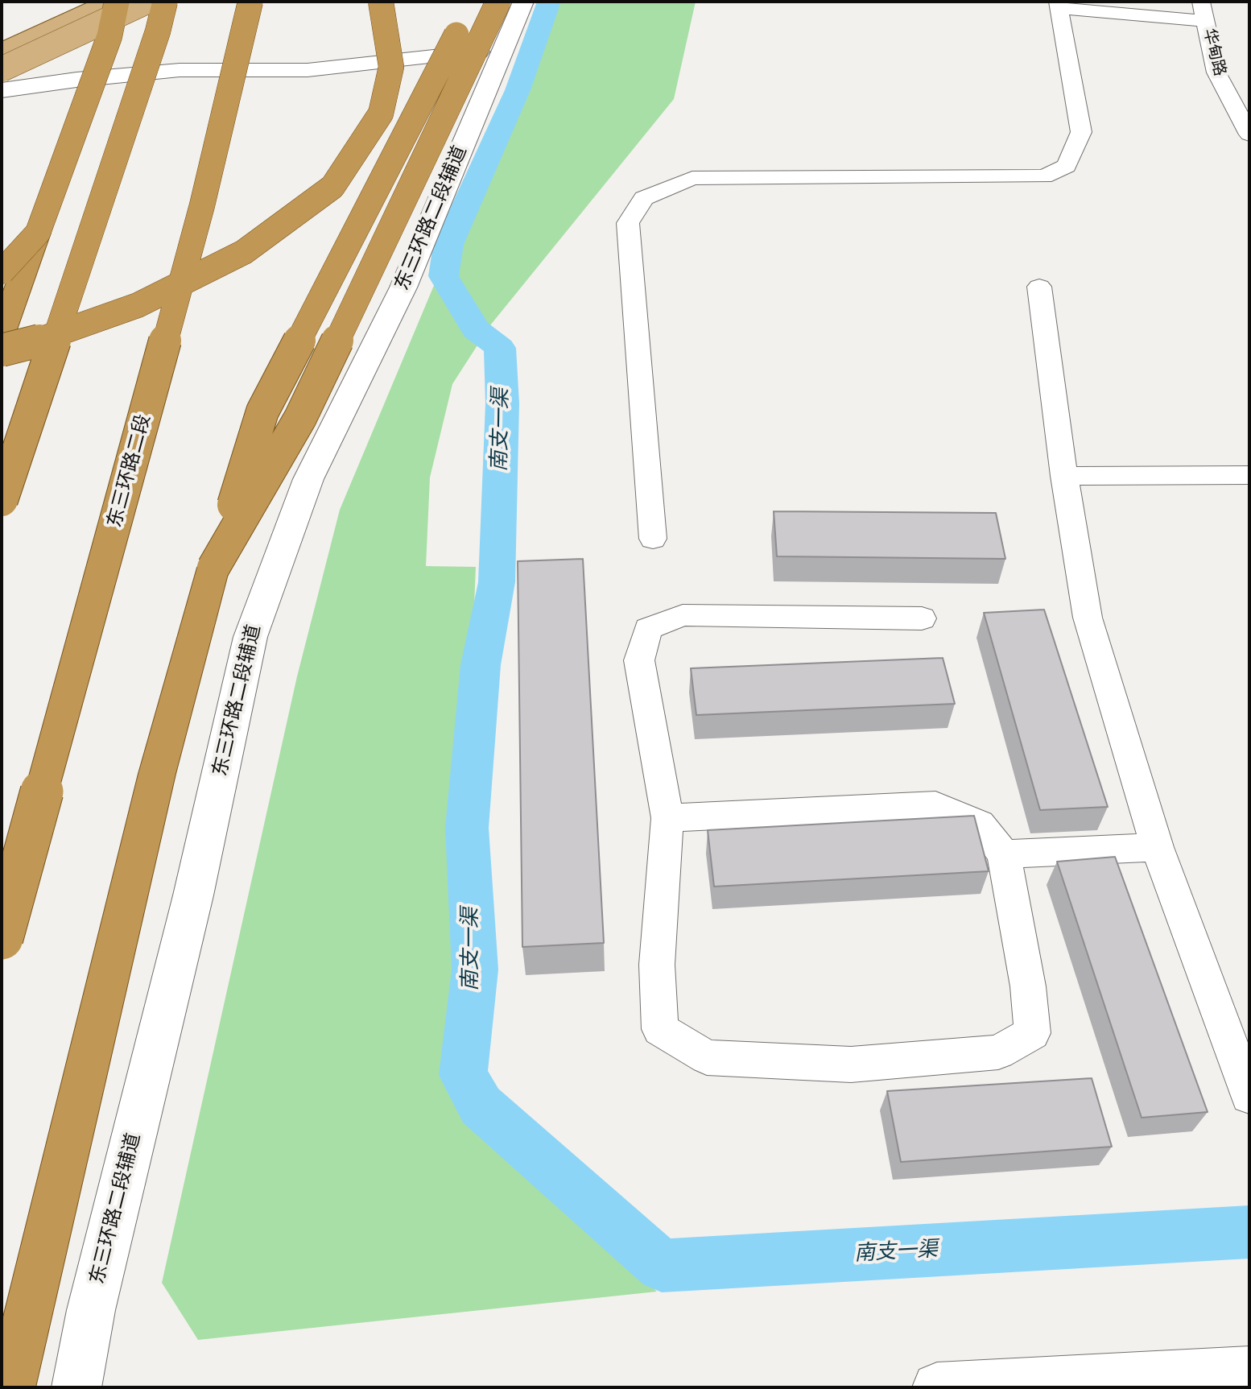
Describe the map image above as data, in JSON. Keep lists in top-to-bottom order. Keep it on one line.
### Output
{"streets":{"highway":["东三环路二段"],"main road":["东三环路二段辅道"],"street":["华甸路"]},"water":["南支一渠"]}
